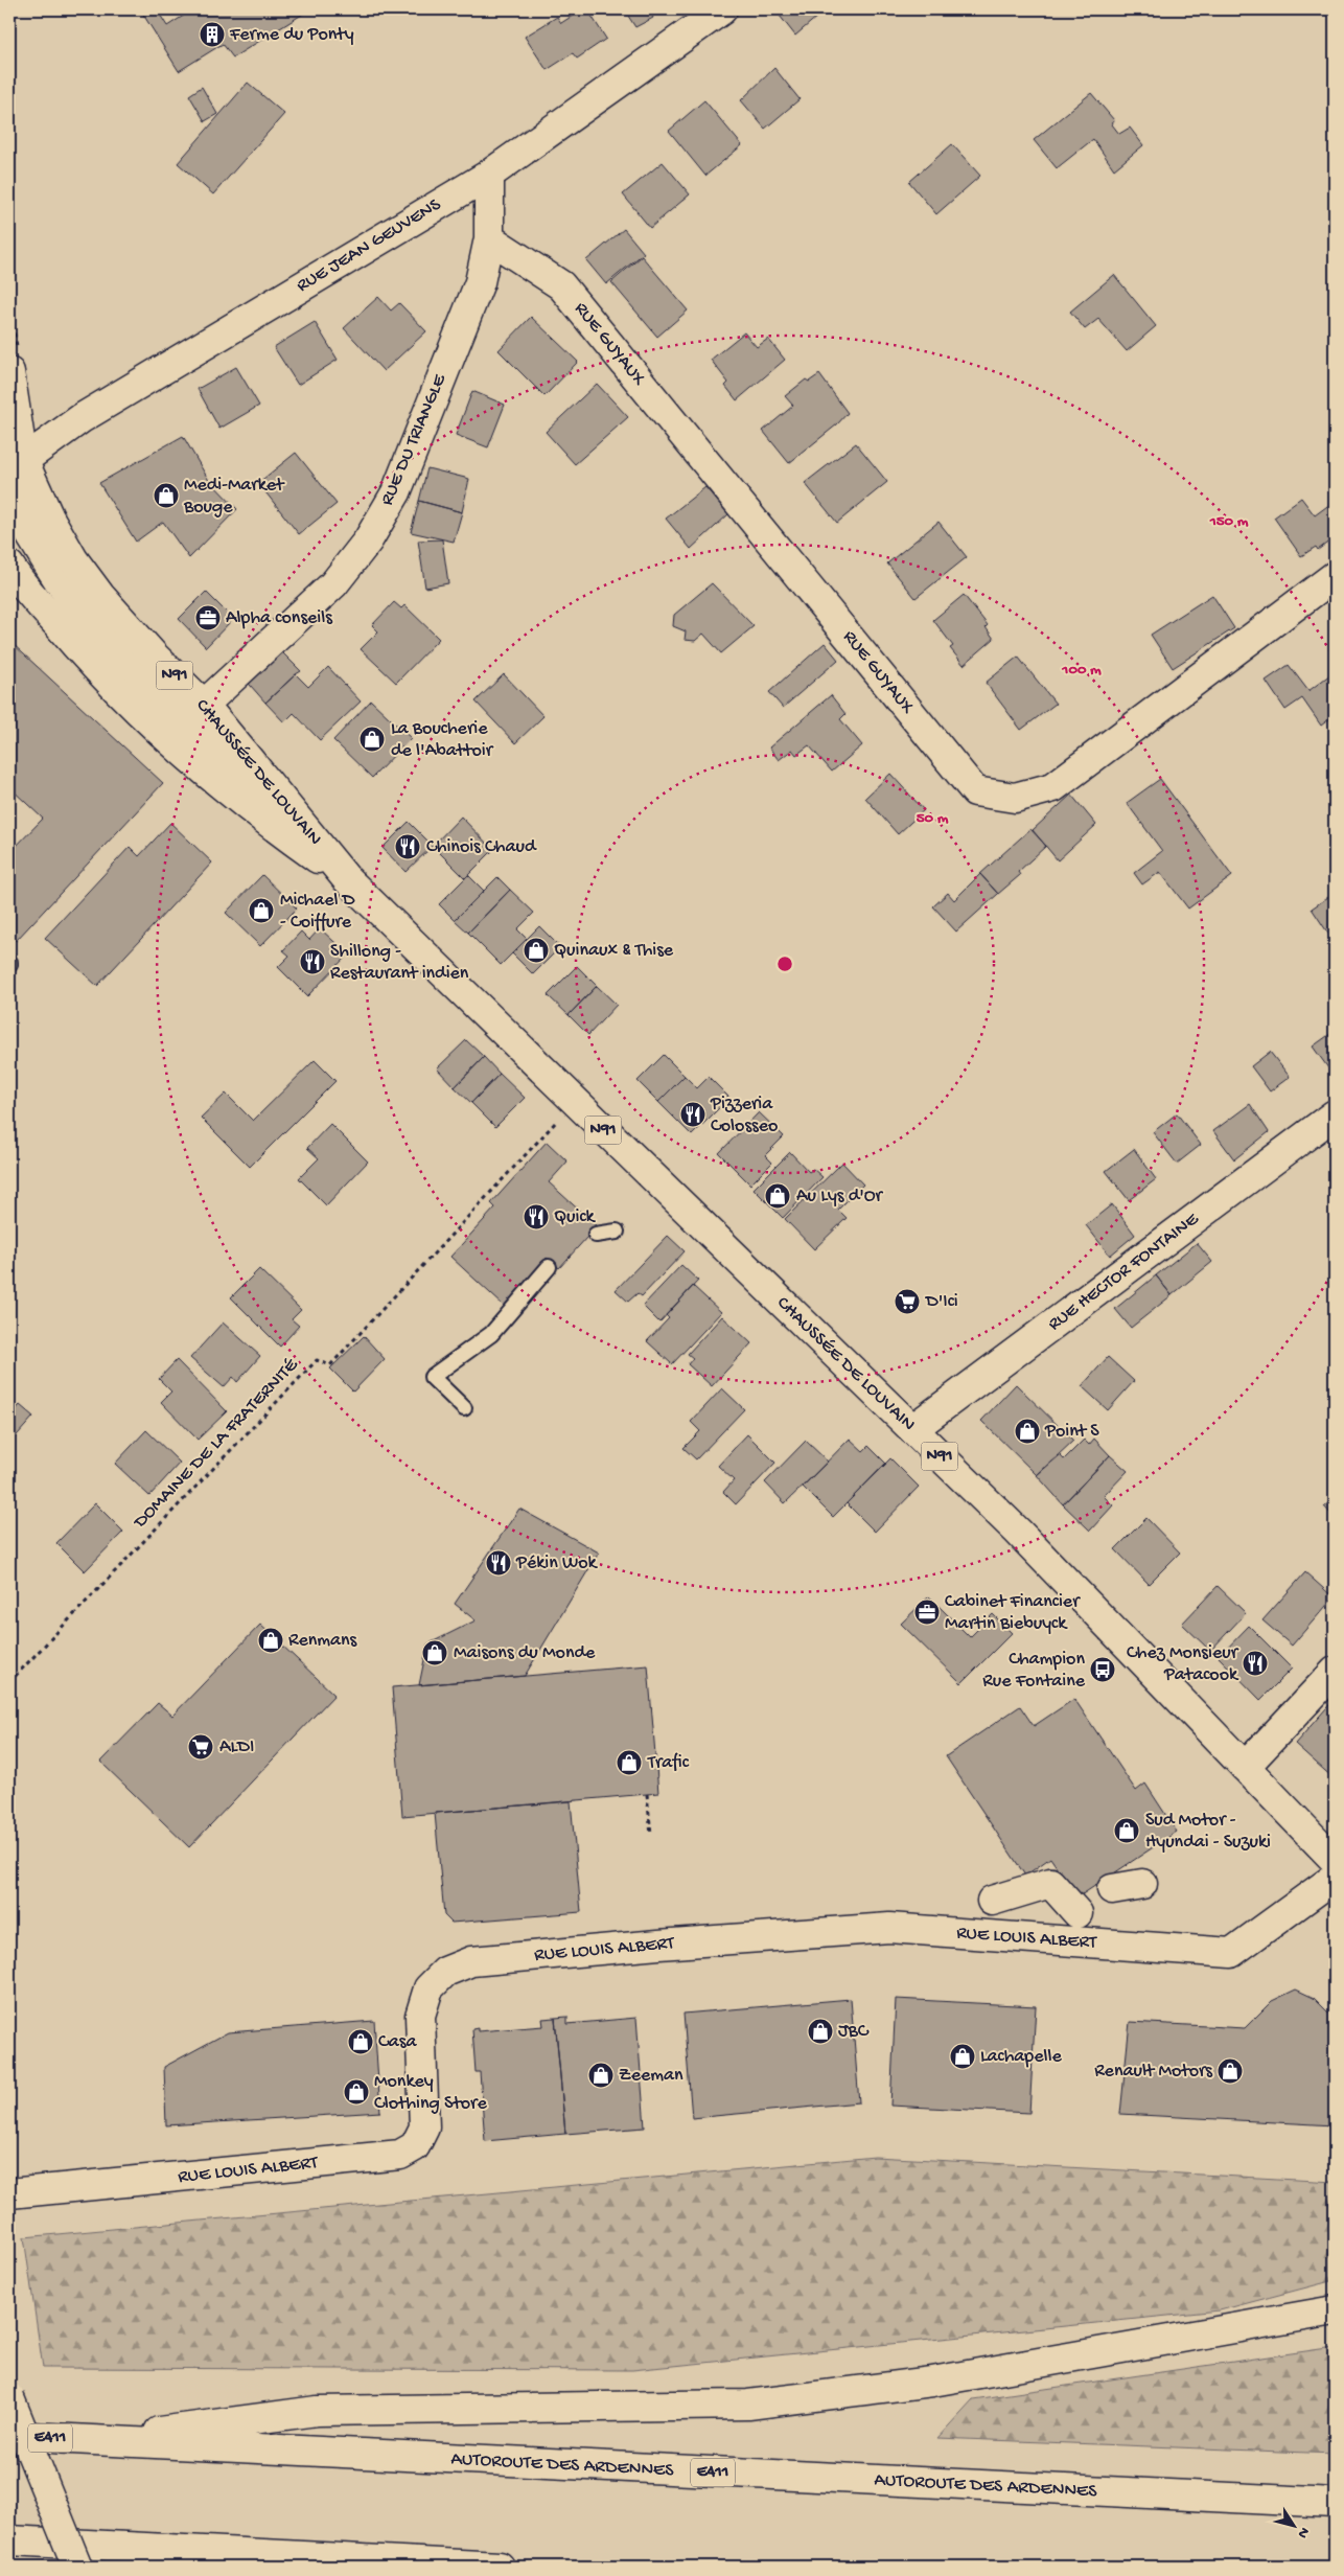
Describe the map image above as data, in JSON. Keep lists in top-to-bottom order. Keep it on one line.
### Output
{"streets":{"main road":["RUE JEAN GEUVENS","RUE GUYAUX","RUE DU TRIANGLE","N91","CHAUSSÉE DE LOUVAIN","RUE HECTOR FONTAINE","RUE LOUIS ALBERT","E411","AUTOROUTE DES ARDENNES"],"path":["DOMAINE DE LA FRATERNITÉ"]},"crossings":[["RUE JEAN GEUVENS","RUE DU TRIANGLE"],["RUE JEAN GEUVENS","CHAUSSÉE DE LOUVAIN"],["RUE GUYAUX","RUE DU TRIANGLE"],["RUE DU TRIANGLE","CHAUSSÉE DE LOUVAIN"],["CHAUSSÉE DE LOUVAIN","RUE HECTOR FONTAINE"],["CHAUSSÉE DE LOUVAIN","DOMAINE DE LA FRATERNITÉ"]],"places":{"building":["Ferme du Ponty"],"shop":["Medi-Market Bouge","La Boucherie de l'Abattoir","Michael D - Coiffure","Quinaux & Thise","Au Lys d'Or","Point S","Renmans","Maisons du Monde","Trafic","Sud Motor - Hyundai - Suzuki","JBC","Casa","Lachapelle","Renault Motors","Zeeman","Monkey Clothing Store"],"office":["Alpha conseils","Cabinet Financier Martin Biebuyck"],"restaurant":["Chinois Chaud","Shillong - Restaurant indien","Pizzeria Colosseo","Quick","Pékin Wok","Chez Monsieur Patacook"],"supermarket":["D'Ici","ALDI"],"bus stop":["Champion Rue Fontaine"]},"north":"bottom right","rings":["150 m","100 m","50 m"]}
